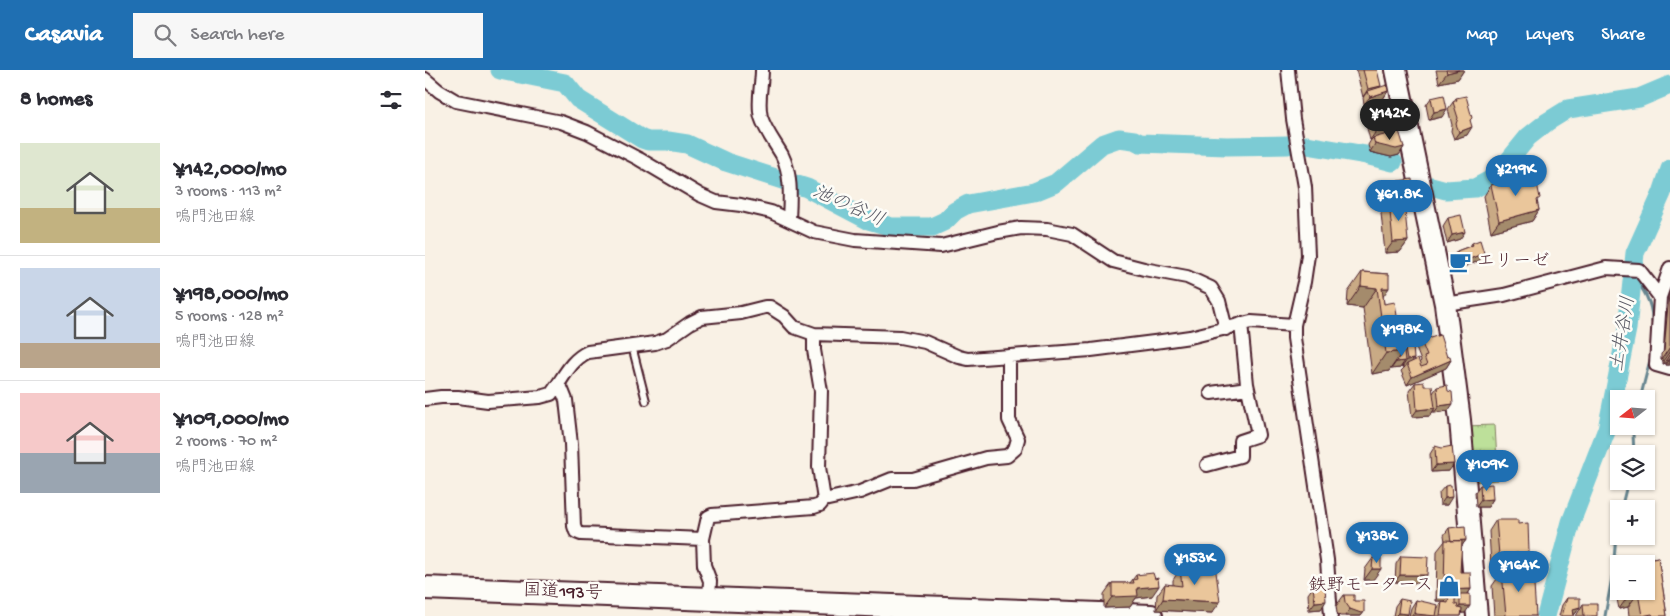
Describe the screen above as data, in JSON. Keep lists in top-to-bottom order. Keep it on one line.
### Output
{"streets":{"highway":["国道193号"]},"water":["池の谷川","土井谷川"],"places":{"cafe":["エリーゼ"],"shop":["鉄野モータース"]},"north":"left","page":{"header":"Casavia","search":"Search here","nav":["Map","Layers","Share"],"heading":"8 homes","price":["¥142K","¥219K","¥61.8K","¥198K","¥109K","¥138K","¥153K","¥164K"],"list":[{"name":"¥142,000/mo","note":"3 rooms · 113 m² · 鳴門池田線"},{"name":"¥198,000/mo","note":"5 rooms · 128 m² · 鳴門池田線"},{"name":"¥109,000/mo","note":"2 rooms · 70 m² · 鳴門池田線"}],"map_buttons":["+","−"]}}
